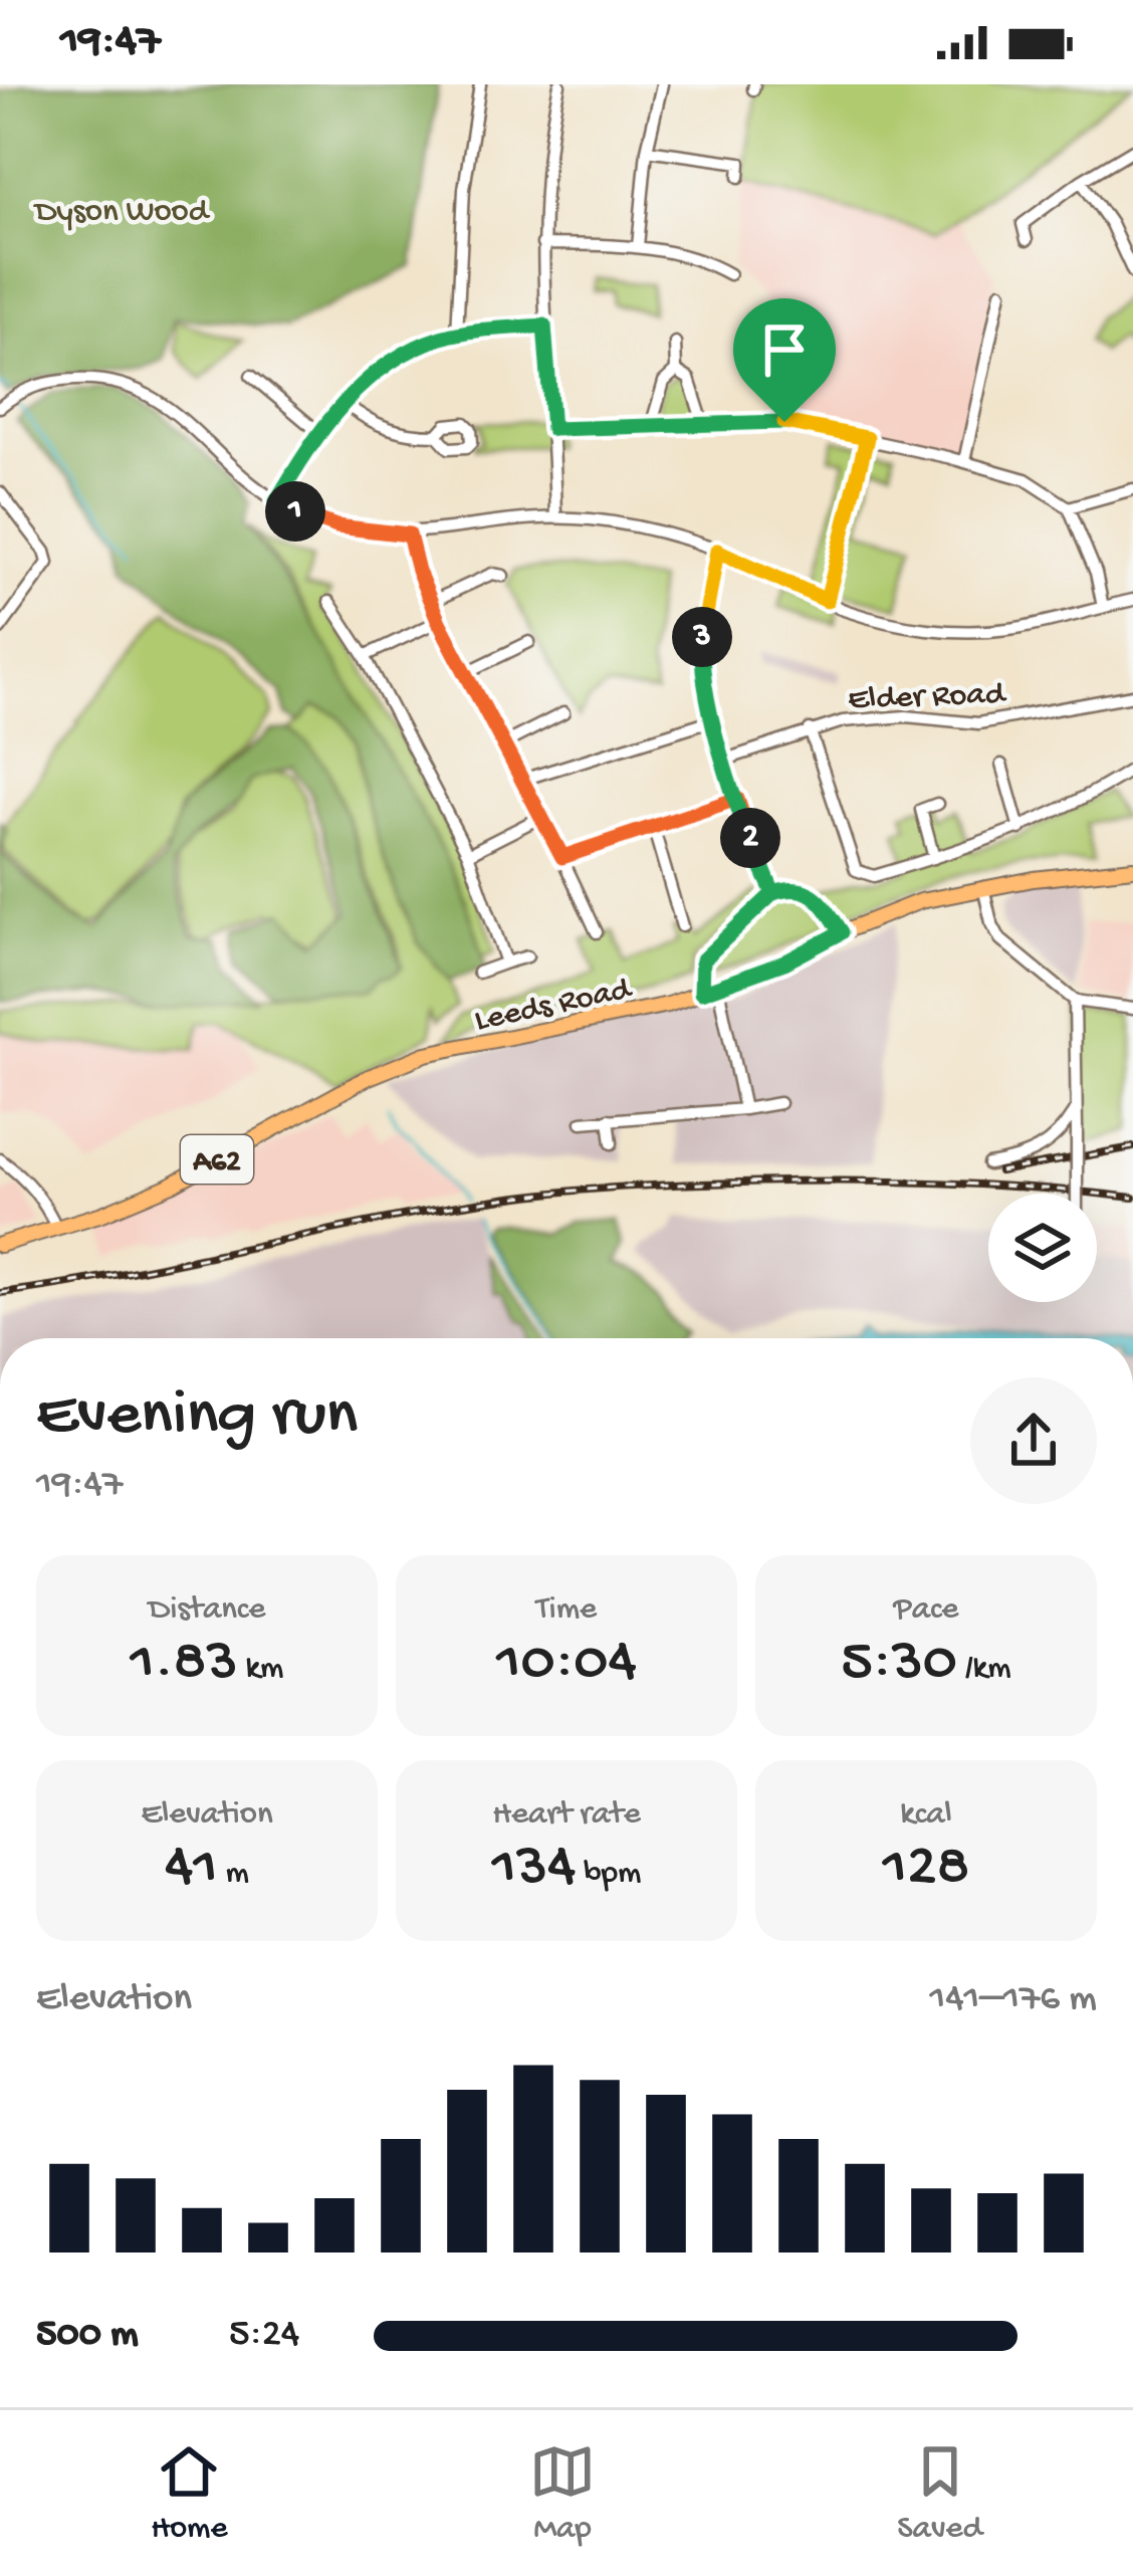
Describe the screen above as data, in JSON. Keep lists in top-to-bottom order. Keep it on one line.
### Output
{"streets":{"main road":["Leeds Road","A62"],"street":["Elder Road"]},"parks":["Dyson Wood"],"page":{"status":"19:47","pins":["1","3","2"],"heading":["Evening run","19:47"],"stats":[["Distance","1.83 km"],["Time","10:04"],["Pace","5:30 /km"],["Elevation","41 m"],["Heart rate","134 bpm"],["kcal","128"]],"chart":["Elevation","141–176 m"],"list":[{"name":"500 m","note":"5:24"}],"tabs":["Home","Map","Saved"]}}
